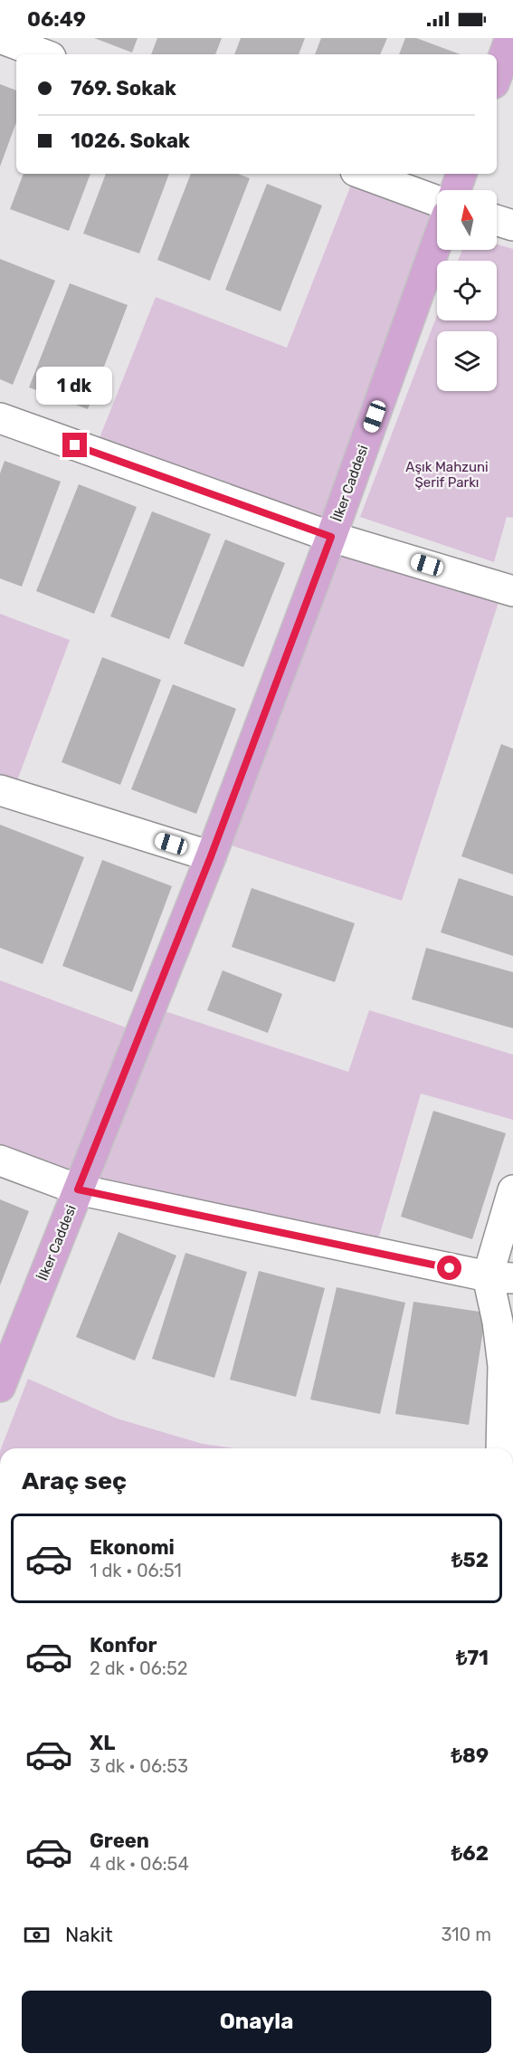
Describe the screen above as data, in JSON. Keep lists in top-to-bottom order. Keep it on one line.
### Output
{"streets":{"main road":["İlker Caddesi"]},"parks":["Aşık Mahzuni Şerif Parkı"],"north":"top","page":{"status":"06:49","banner":["769. Sokak","1026. Sokak"],"bubble":"1 dk","heading":"Araç seç","list":[{"name":"Ekonomi","note":"1 dk · 06:51","value":"₺52"},{"name":"Konfor","note":"2 dk · 06:52","value":"₺71"},{"name":"XL","note":"3 dk · 06:53","value":"₺89"},{"name":"Green","note":"4 dk · 06:54","value":"₺62"}],"pay":["Nakit","310 m"],"buttons":"Onayla"}}
